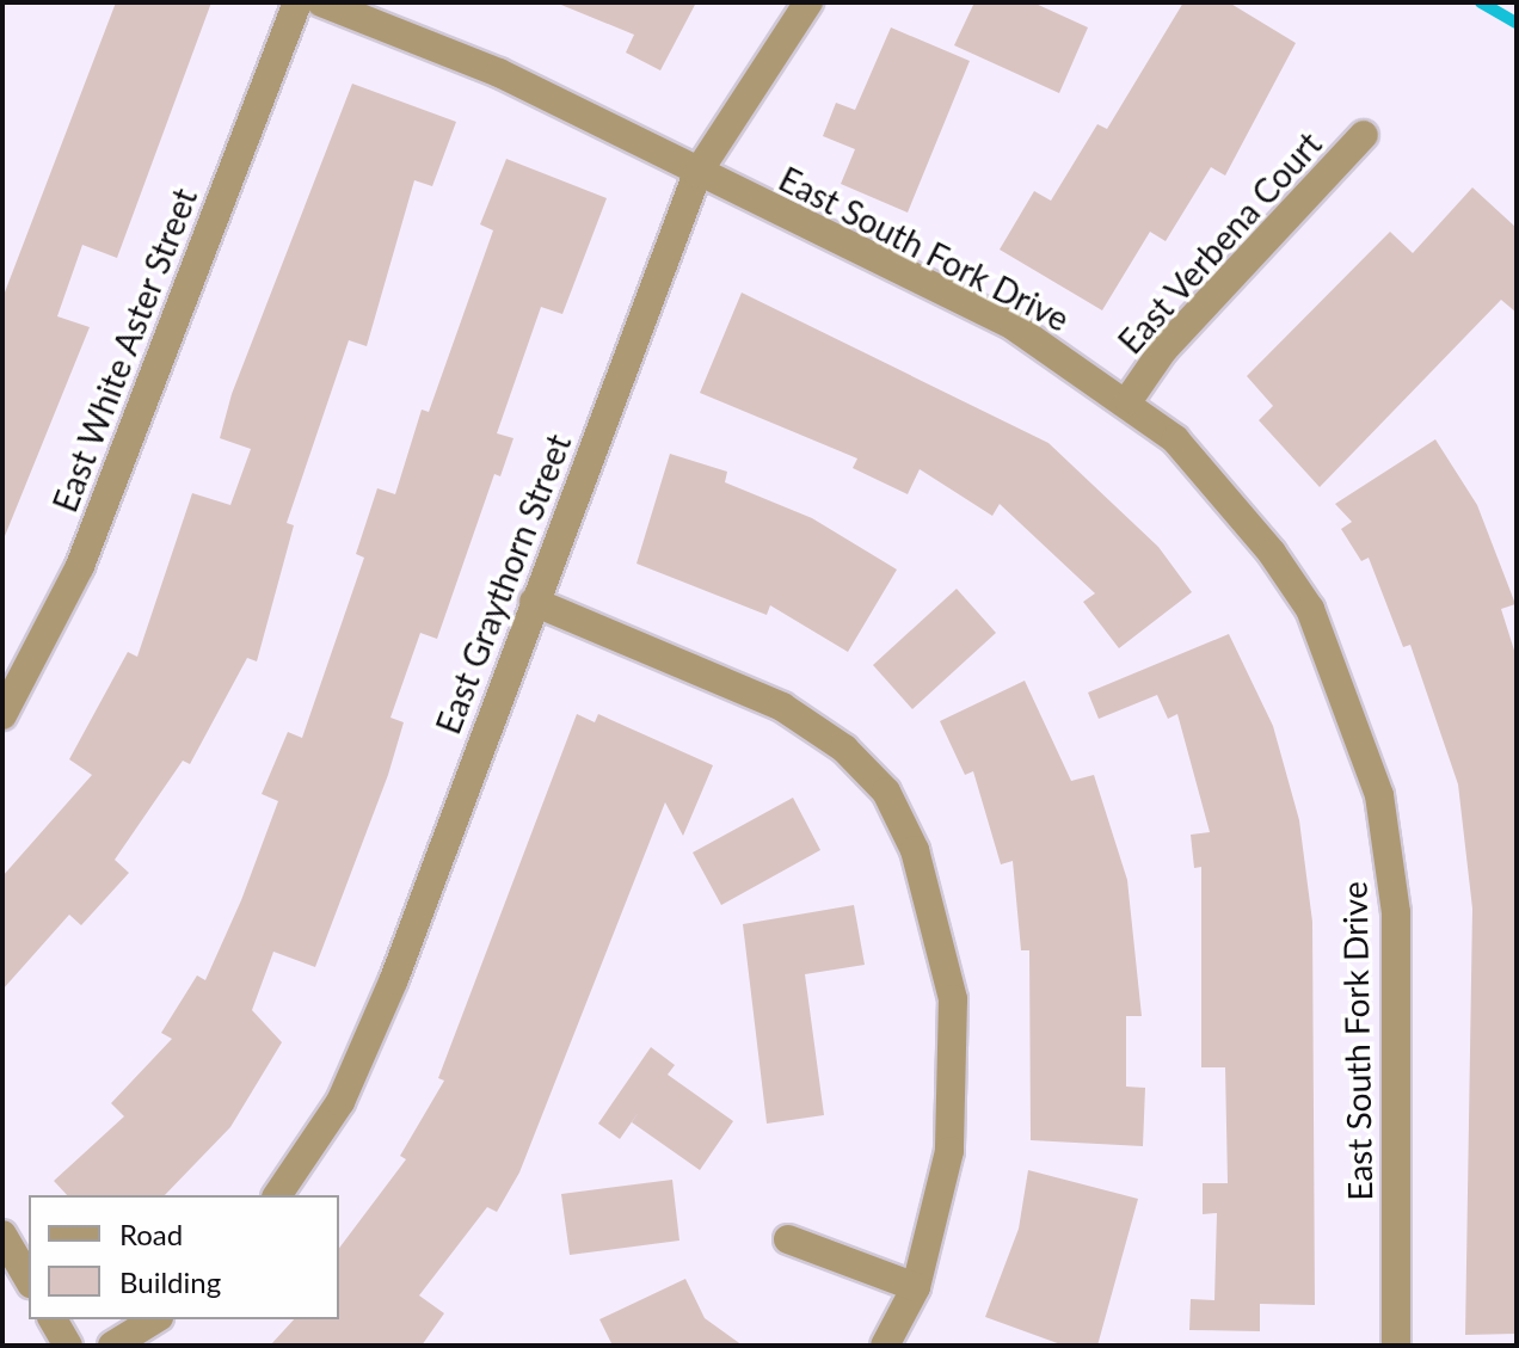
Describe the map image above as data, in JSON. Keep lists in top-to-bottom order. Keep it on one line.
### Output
{"streets":{"street":["East Verbena Court","East South Fork Drive","East White Aster Street","East Graythorn Street"]},"crossings":[["East Verbena Court","East South Fork Drive"],["East South Fork Drive","East Graythorn Street"]],"legend":["Road","Building"]}
